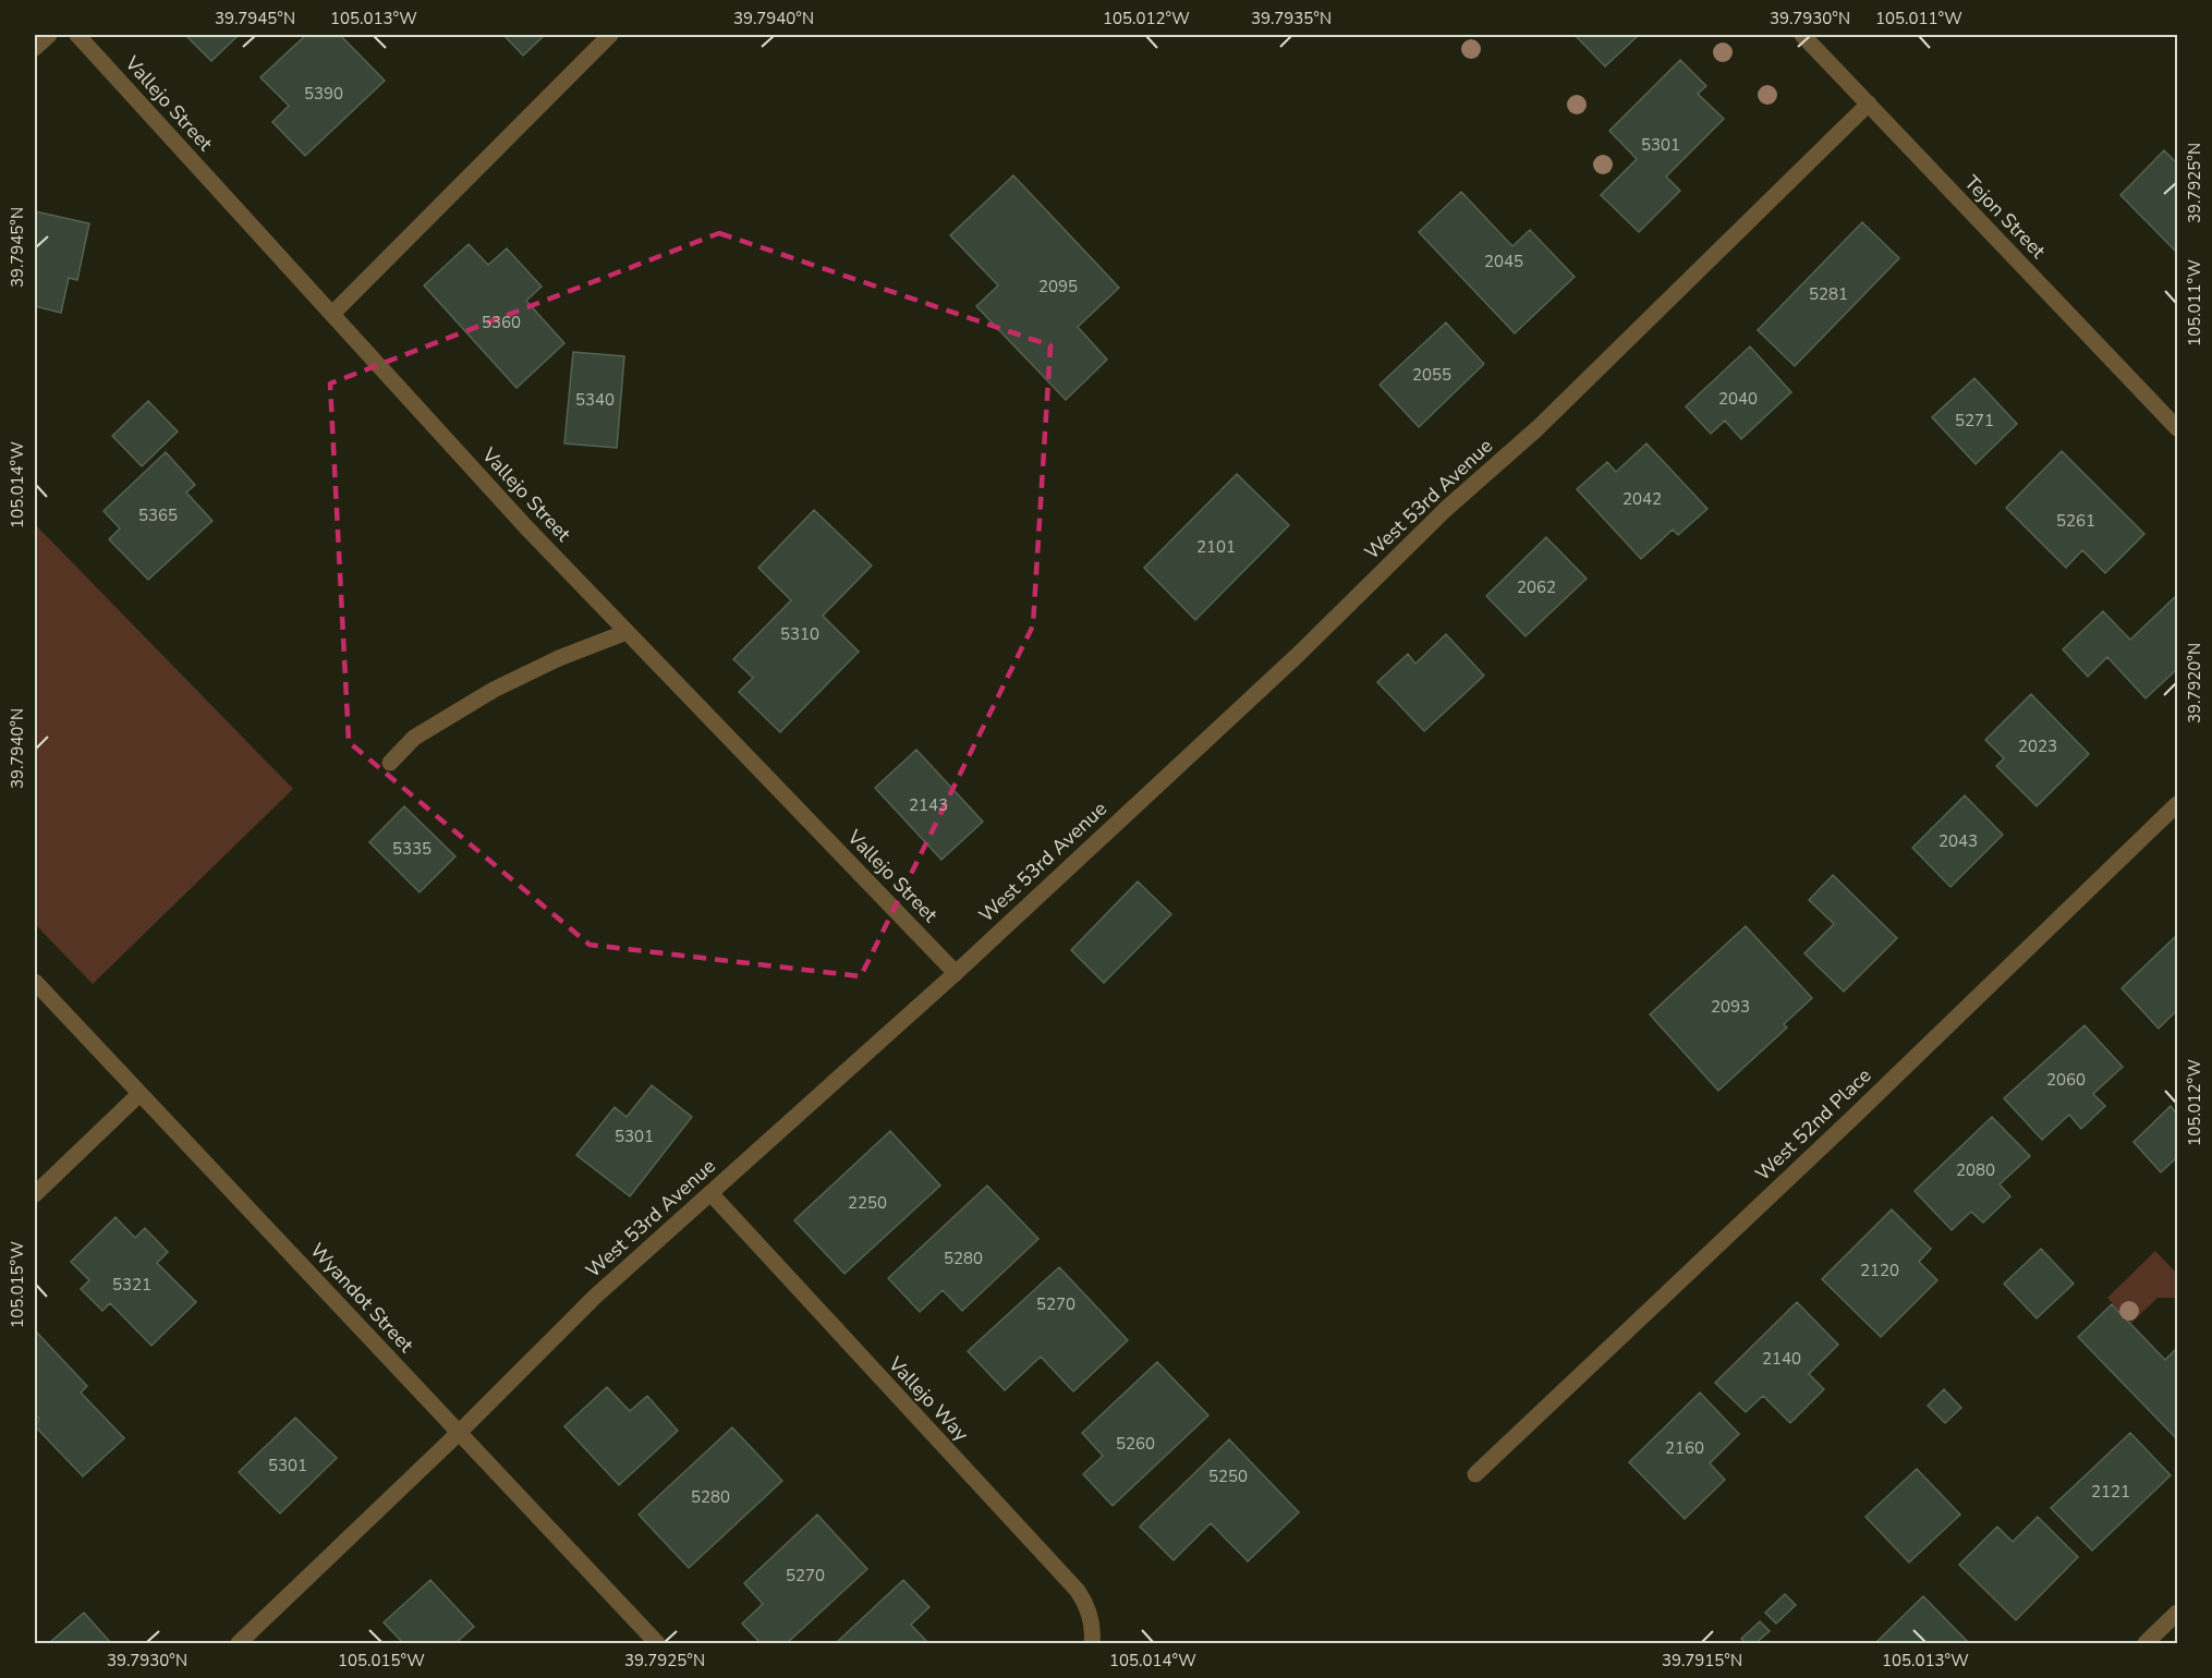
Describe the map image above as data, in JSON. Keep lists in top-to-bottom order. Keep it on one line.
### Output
{"streets":{"street":["Vallejo Street","Tejon Street","West 53rd Avenue","West 52nd Place","Wyandot Street","Vallejo Way"]},"crossings":[["Vallejo Street","West 53rd Avenue"],["Tejon Street","West 53rd Avenue"],["West 53rd Avenue","Wyandot Street"],["West 53rd Avenue","Vallejo Way"]],"house_numbers":["5390","5301","2045","2095","5281","5360","2055","2040","5340","5271","2042","5365","5261","2101","2062","5310","2023","2143","2043","5335","2093","2060","5301","2080","2250","5280","2120","5321","5270","2140","5260","2160","5301","5250","2121","5280","5270"],"coordinates":["39.7945°N","105.013°W","39.7940°N","105.012°W","39.7935°N","39.7930°N","105.011°W","39.7925°N","105.014°W","39.7920°N","105.015°W","39.7915°N"]}
